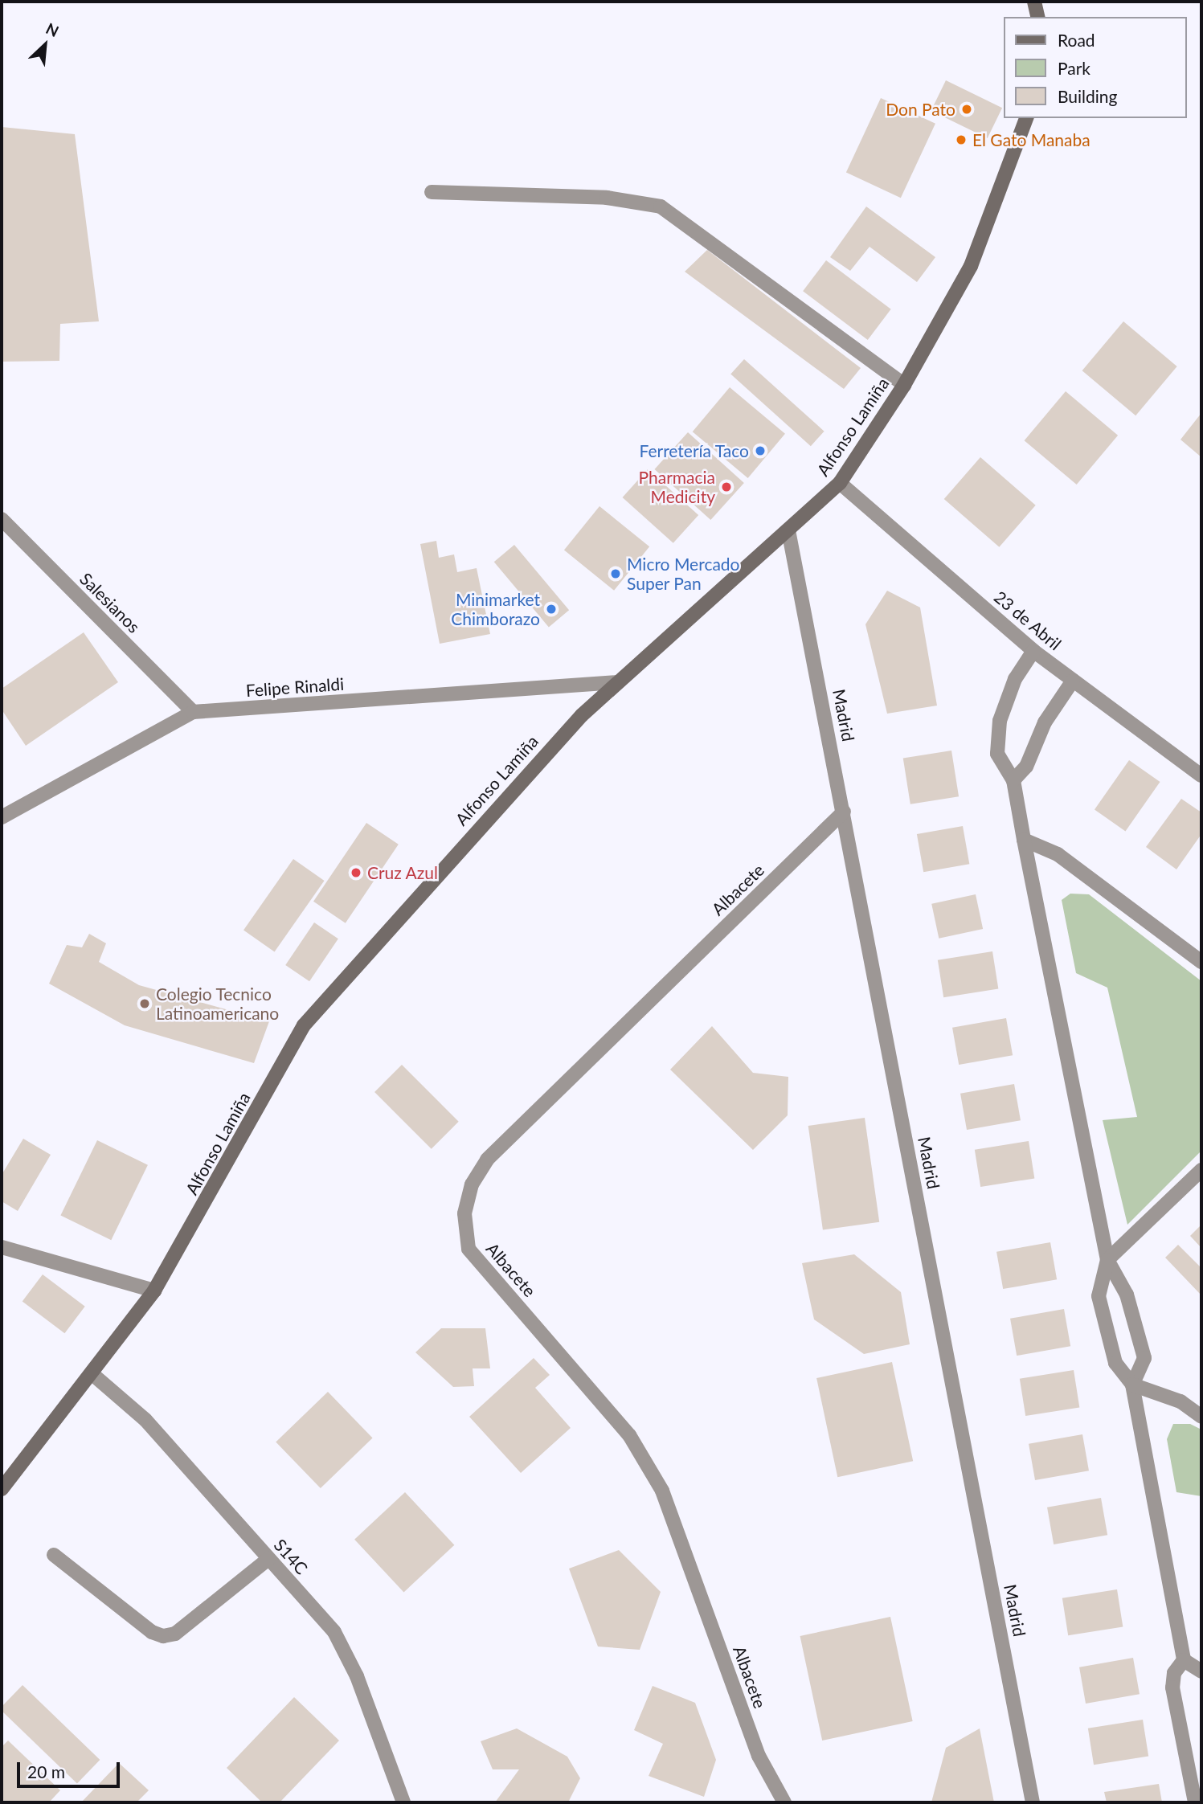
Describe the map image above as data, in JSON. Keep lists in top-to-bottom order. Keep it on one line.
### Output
{"streets":{"street":["Alfonso Lamiña","Salesianos","23 de Abril","Felipe Rinaldi","Madrid","Albacete","S14C"]},"crossings":[["Alfonso Lamiña","23 de Abril"],["Alfonso Lamiña","Felipe Rinaldi"],["Alfonso Lamiña","Madrid"],["Alfonso Lamiña","S14C"],["Salesianos","Felipe Rinaldi"],["Madrid","Albacete"]],"places":["Don Pato","El Gato Manaba","Ferretería Taco","Pharmacia Medicity","Micro Mercado Super Pan","Minimarket Chimborazo","Cruz Azul","Colegio Tecnico Latinoamericano"],"legend":["Road","Park","Building"],"scale_bar":"20 m","north":"top right"}
